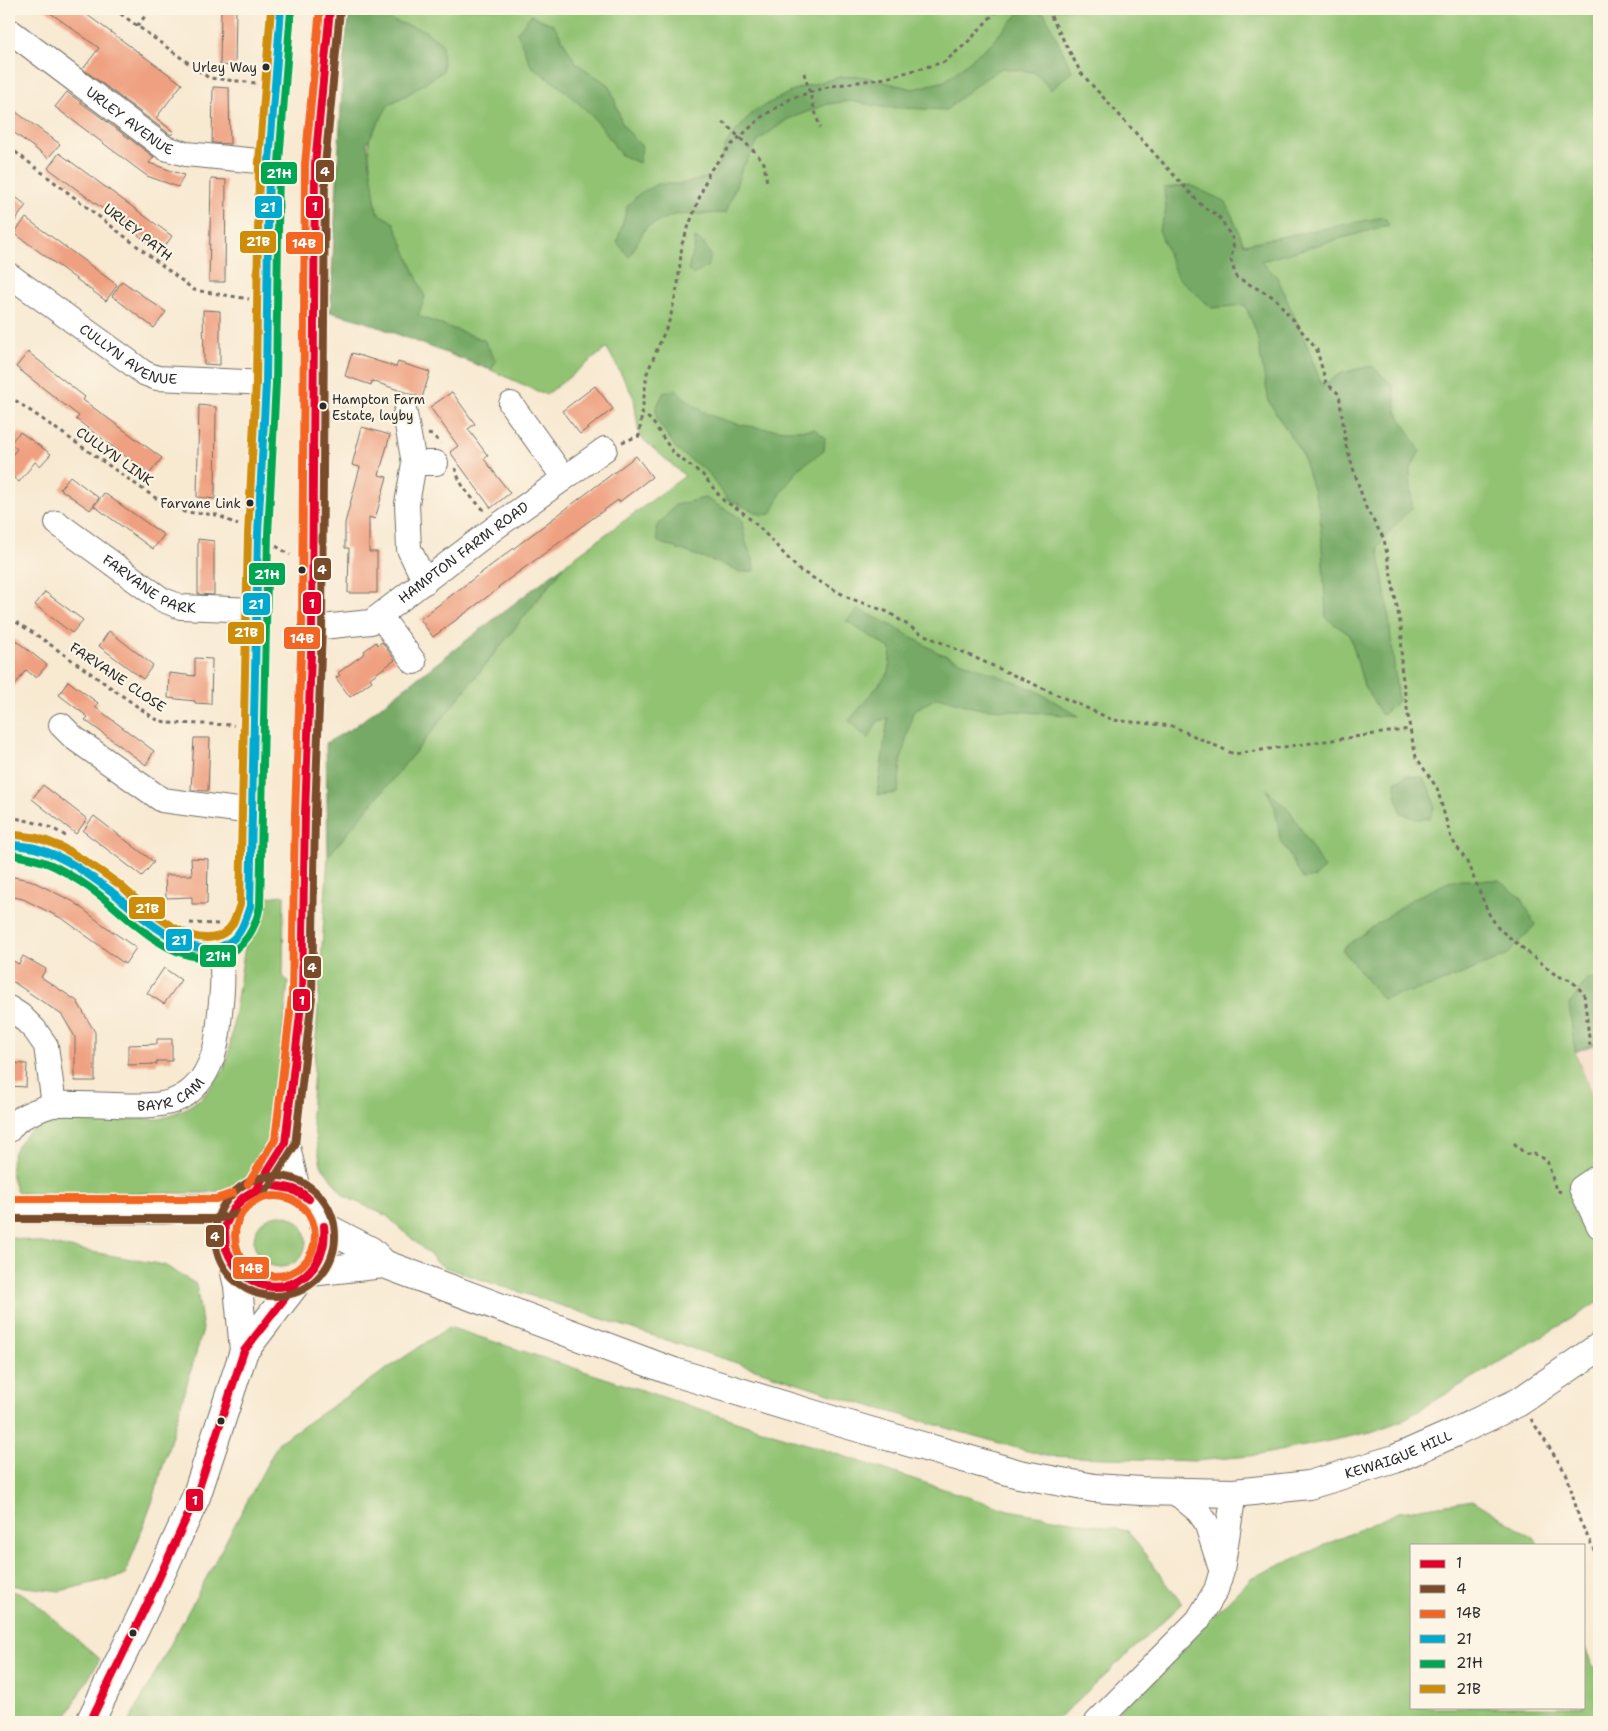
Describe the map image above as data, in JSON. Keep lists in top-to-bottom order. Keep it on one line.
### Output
{"streets":{"highway":["KEWAIGUE HILL"],"street":["URLEY AVENUE","CULLYN AVENUE","HAMPTON FARM ROAD","FARVANE PARK","BAYR CAM"],"path":["URLEY PATH","CULLYN LINK","FARVANE CLOSE"]},"places":["Urley Way","Hampton Farm Estate, layby","Farvane Link"],"lines":["transit line 1","transit line 14B","transit line 21","transit line 21B","transit line 4","transit line 21H"],"legend":["1","4","14B","21","21H","21B"]}
